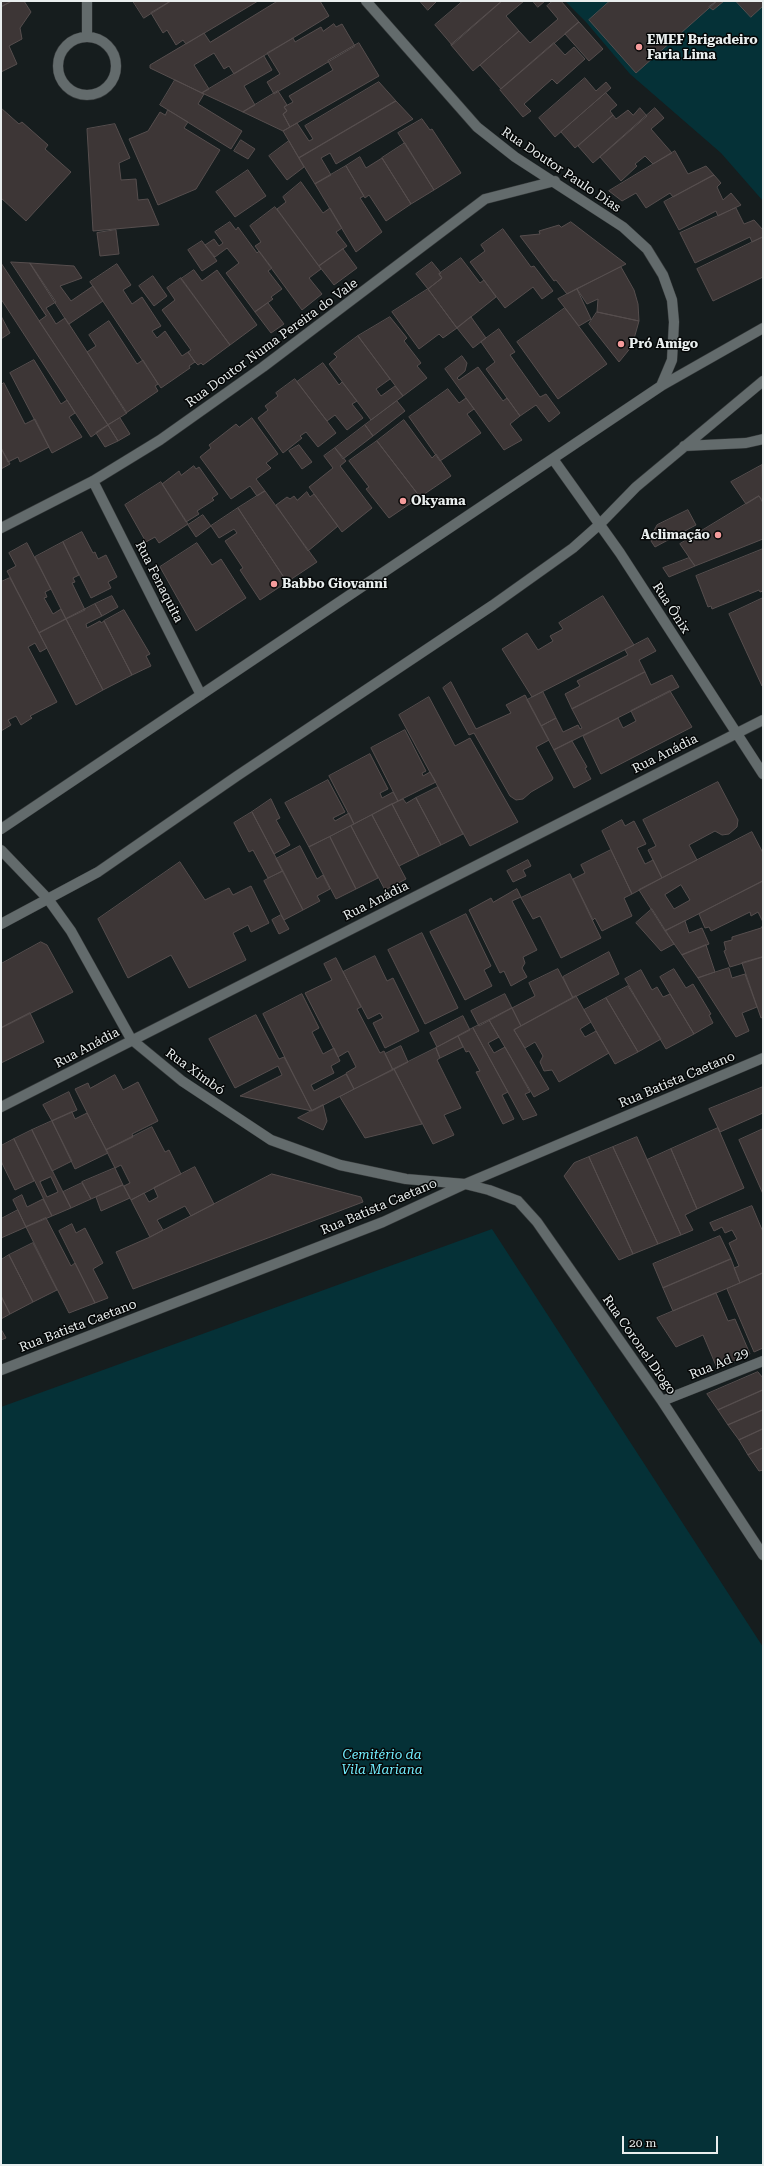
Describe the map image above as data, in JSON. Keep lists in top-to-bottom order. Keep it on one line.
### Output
{"streets":{"street":["Rua Doutor Paulo Dias","Rua Doutor Numa Pereira do Vale","Rua Fenaquita","Rua Ônix","Rua Anádia","Rua Ximbó","Rua Batista Caetano","Rua Coronel Diogo","Rua Ad 29"]},"crossings":[["Rua Doutor Paulo Dias","Rua Doutor Numa Pereira do Vale"],["Rua Doutor Numa Pereira do Vale","Rua Fenaquita"],["Rua Ônix","Rua Anádia"],["Rua Anádia","Rua Ximbó"],["Rua Ximbó","Rua Batista Caetano"],["Rua Ximbó","Rua Coronel Diogo"],["Rua Batista Caetano","Rua Coronel Diogo"],["Rua Coronel Diogo","Rua Ad 29"]],"parks":["Cemitério da Vila Mariana"],"places":["EMEF Brigadeiro Faria Lima","Pró Amigo","Okyama","Aclimação","Babbo Giovanni"],"scale_bar":"20 m"}
